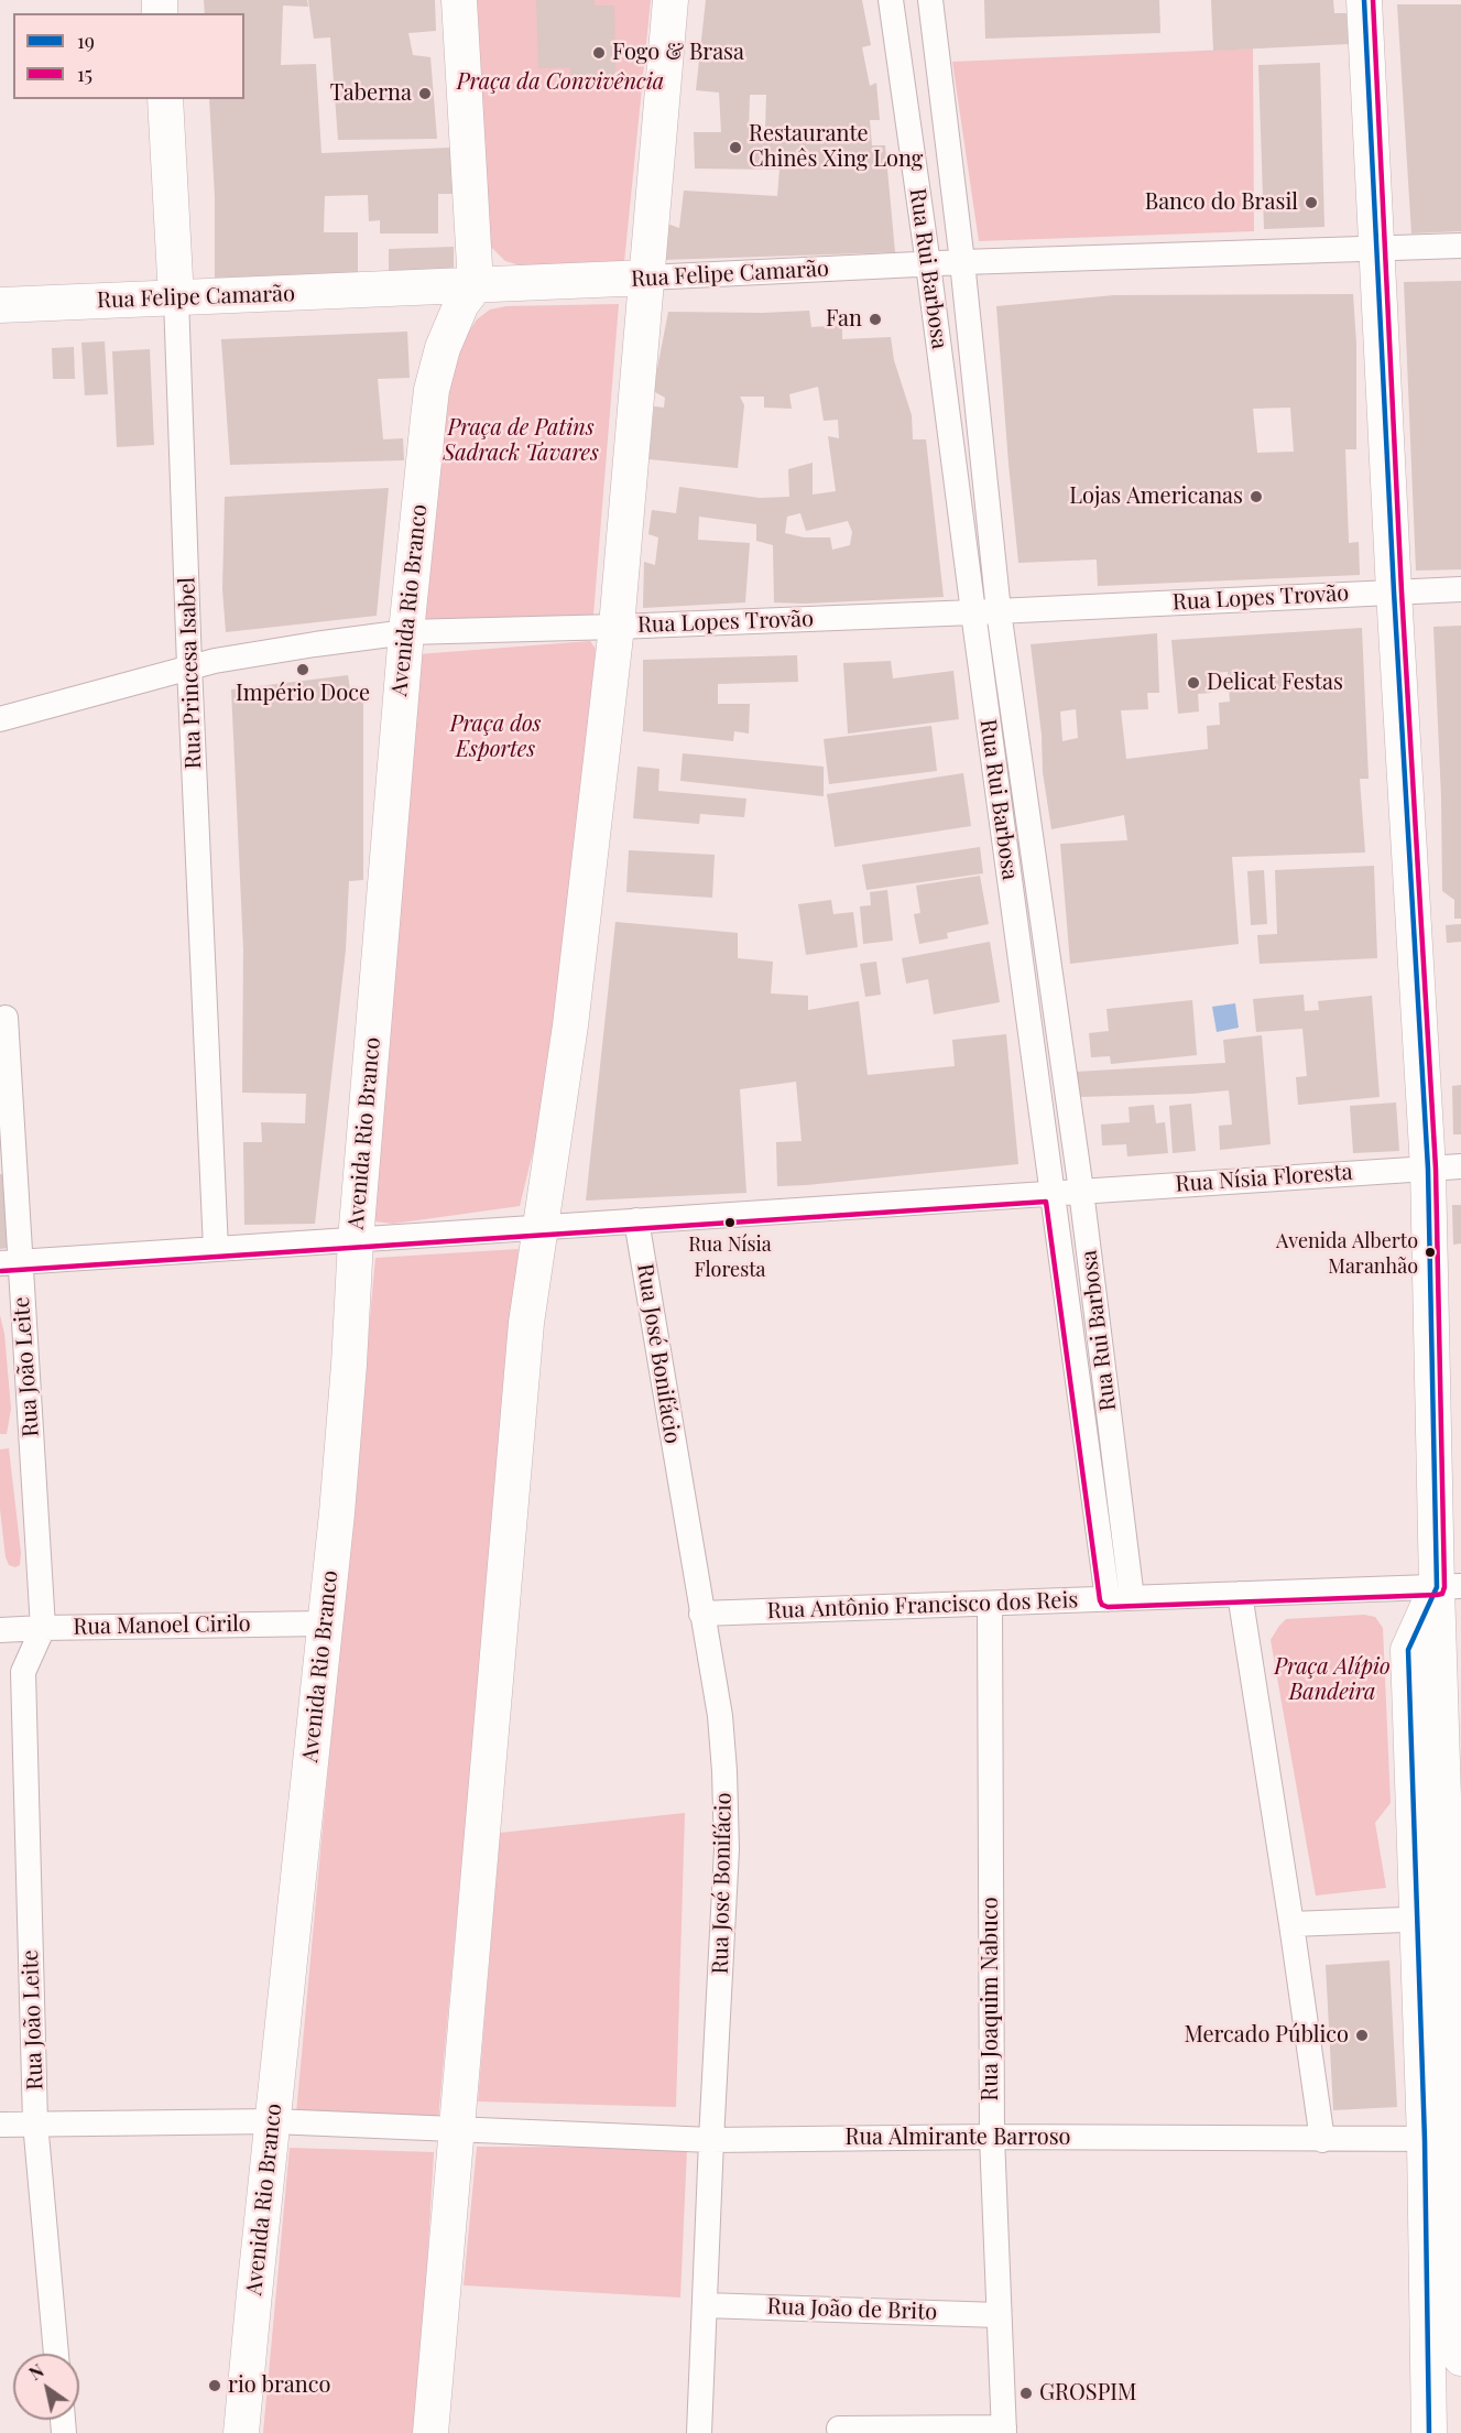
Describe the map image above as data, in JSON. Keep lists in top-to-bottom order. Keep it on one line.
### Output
{"streets":{"main road":["Rua Felipe Camarão","Avenida Rio Branco","Rua Princesa Isabel"],"street":["Rua Rui Barbosa","Rua Lopes Trovão","Rua Nísia Floresta","Rua José Bonifácio","Rua João Leite","Rua Antônio Francisco dos Reis","Rua Manoel Cirilo","Rua Joaquim Nabuco","Rua Almirante Barroso","Rua João de Brito"]},"crossings":[["Rua Rui Barbosa","Rua Felipe Camarão"],["Rua Rui Barbosa","Rua Lopes Trovão"],["Rua Rui Barbosa","Rua Nísia Floresta"],["Rua Rui Barbosa","Rua Antônio Francisco dos Reis"],["Rua Felipe Camarão","Avenida Rio Branco"],["Rua Felipe Camarão","Rua Princesa Isabel"],["Rua Lopes Trovão","Avenida Rio Branco"],["Rua Lopes Trovão","Rua Princesa Isabel"],["Avenida Rio Branco","Rua Nísia Floresta"],["Avenida Rio Branco","Rua Manoel Cirilo"],["Avenida Rio Branco","Rua Almirante Barroso"],["Rua Princesa Isabel","Rua Nísia Floresta"],["Rua Nísia Floresta","Rua José Bonifácio"],["Rua Nísia Floresta","Rua João Leite"],["Rua José Bonifácio","Rua Antônio Francisco dos Reis"],["Rua José Bonifácio","Rua Almirante Barroso"],["Rua José Bonifácio","Rua João de Brito"],["Rua João Leite","Rua Manoel Cirilo"],["Rua João Leite","Rua Almirante Barroso"],["Rua Antônio Francisco dos Reis","Rua Joaquim Nabuco"],["Rua Joaquim Nabuco","Rua Almirante Barroso"],["Rua Joaquim Nabuco","Rua João de Brito"]],"parks":["Praça da Convivência","Praça de Patins Sadrack Tavares","Praça dos Esportes","Praça Alípio Bandeira"],"places":["Fogo & Brasa","Taberna","Restaurante Chinês Xing Long","Banco do Brasil","Fan","Lojas Americanas","Império Doce","Delicat Festas","Rua Nísia Floresta","Avenida Alberto Maranhão","Mercado Público","rio branco","GROSPIM"],"lines":["transit line 19","transit line 15"],"legend":["19","15"],"north":"top left"}
